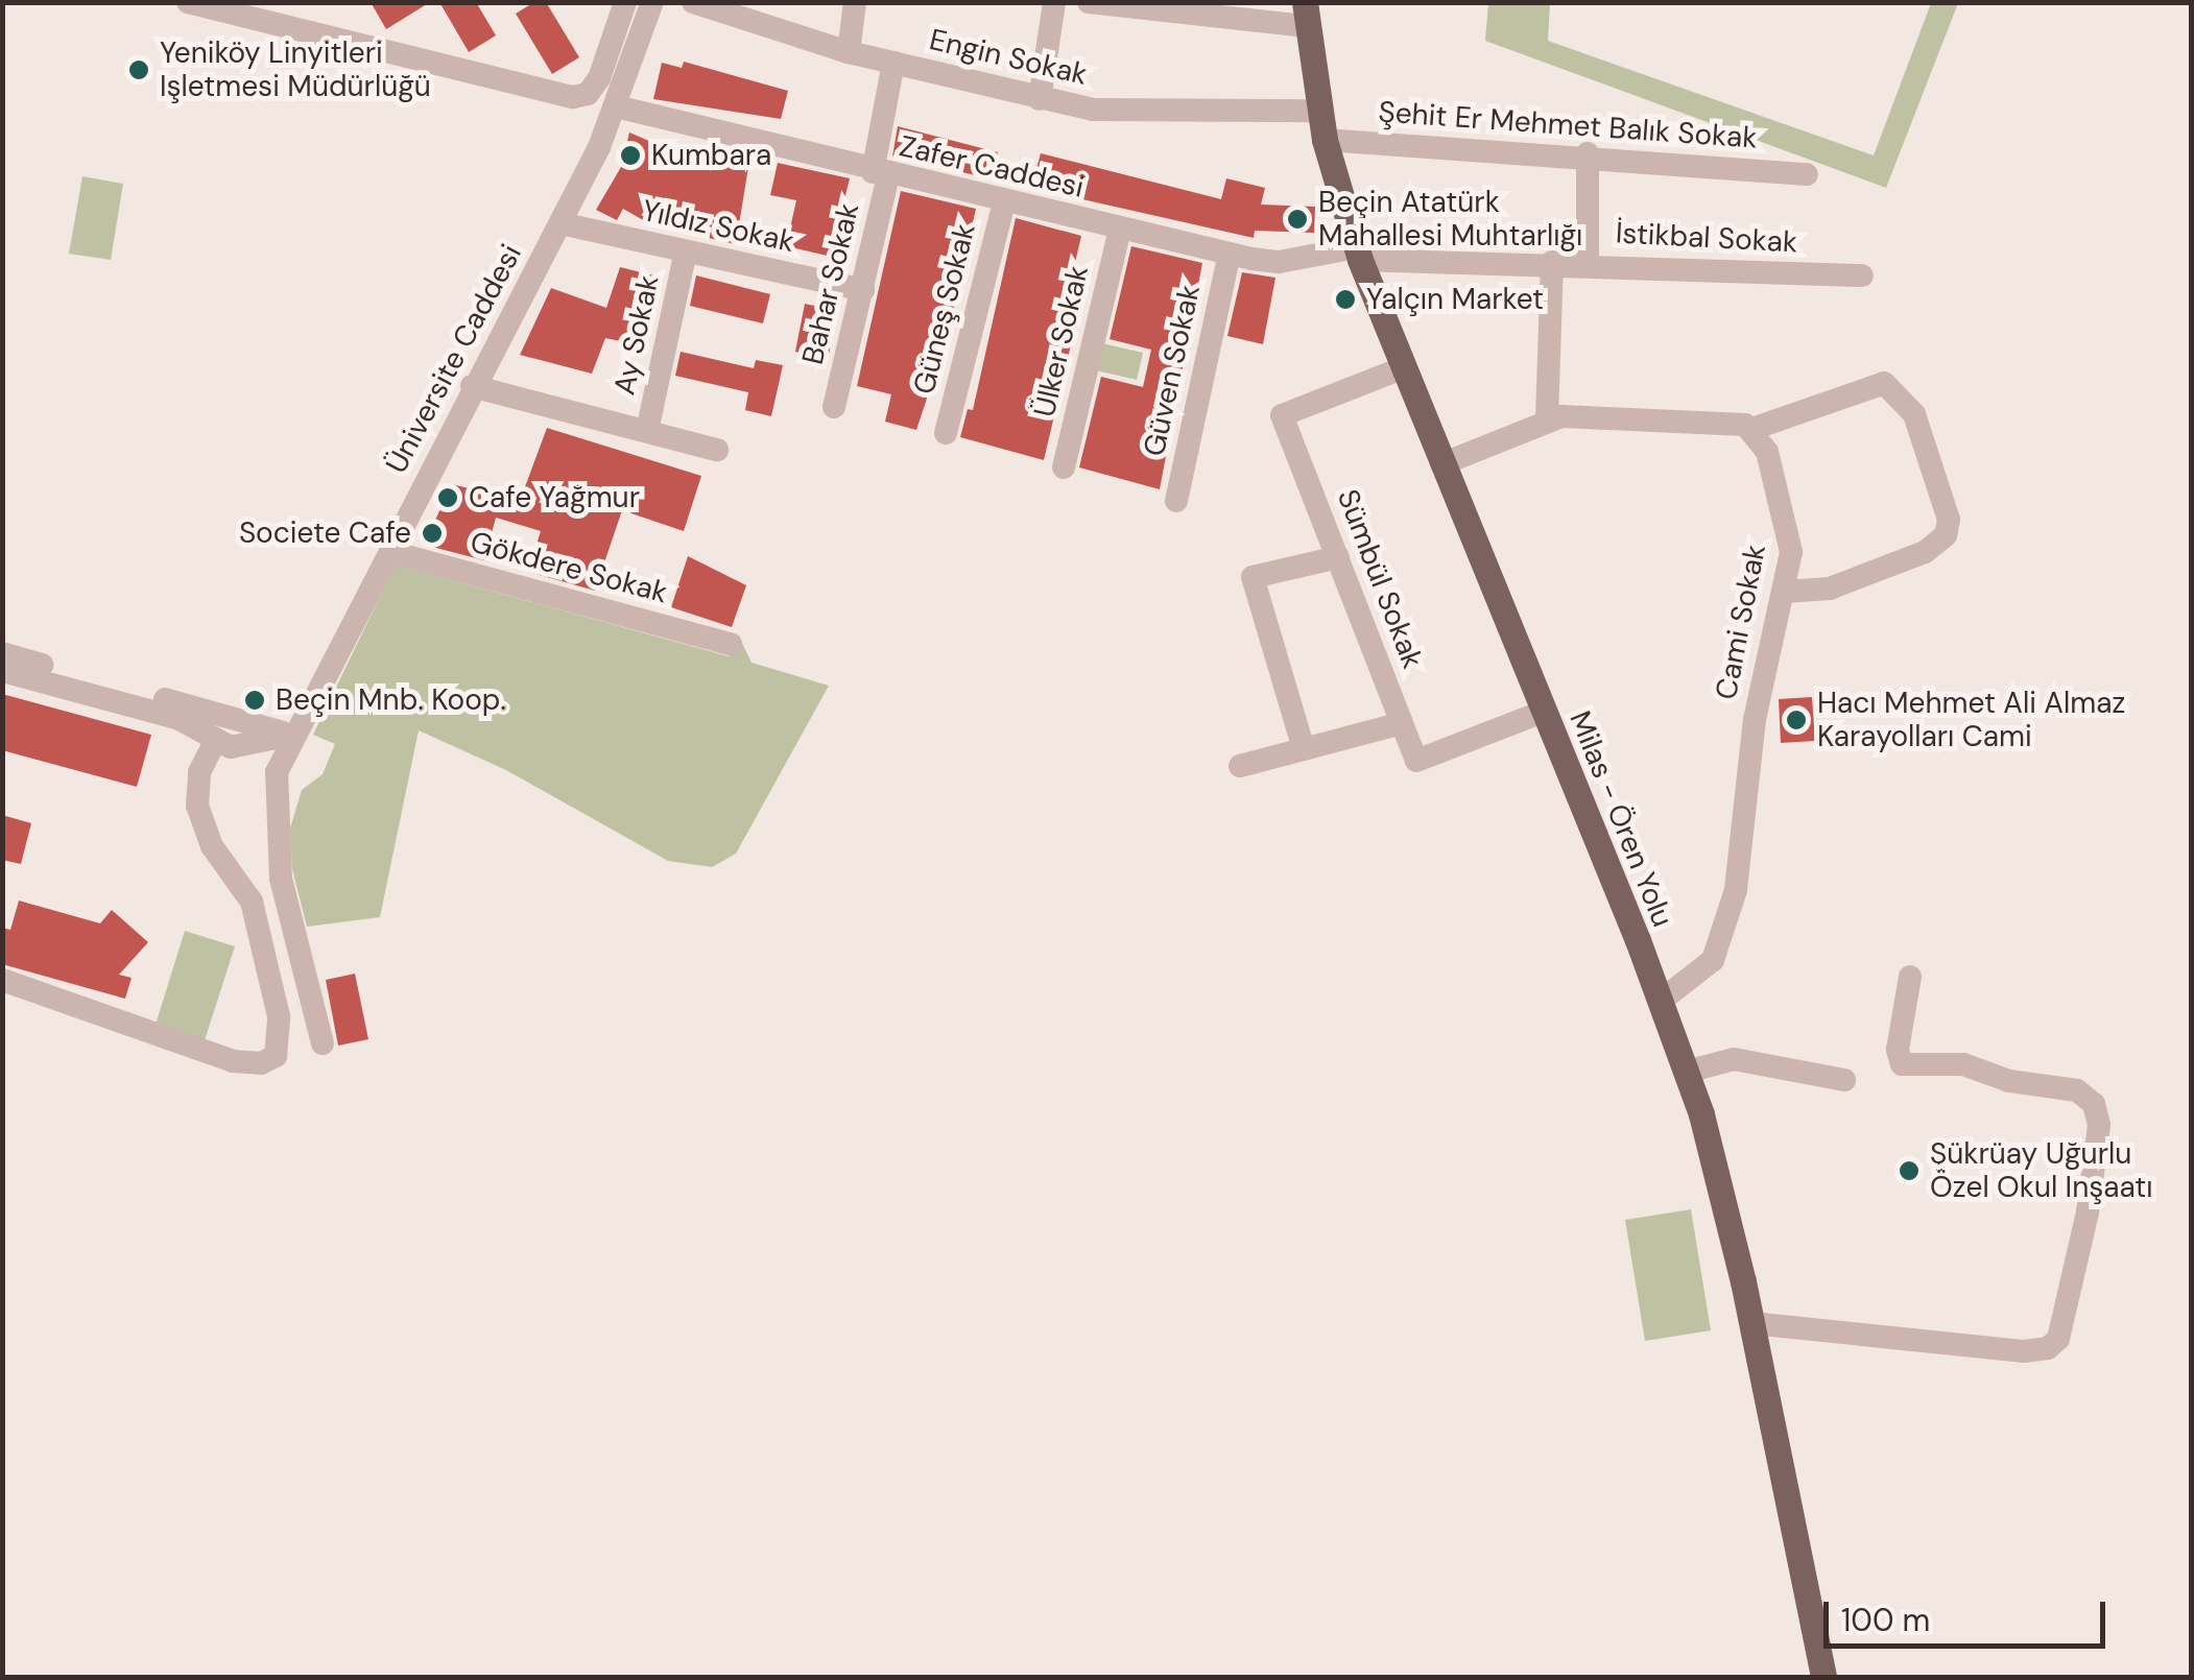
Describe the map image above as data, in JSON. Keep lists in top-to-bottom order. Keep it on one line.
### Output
{"streets":{"main road":["Milas - Ören Yolu"],"street":["Engin Sokak","Şehit Er Mehmet Balık Sokak","Zafer Caddesi","Yıldız Sokak","İstikbal Sokak","Bahar Sokak","Güneş Sokak","Ay Sokak","Ülker Sokak","Üniversite Caddesi","Güven Sokak","Gökdere Sokak","Sümbül Sokak","Cami Sokak"]},"crossings":[["Engin Sokak","Bahar Sokak"],["Engin Sokak","Milas - Ören Yolu"],["Şehit Er Mehmet Balık Sokak","Milas - Ören Yolu"],["Zafer Caddesi","İstikbal Sokak"],["Zafer Caddesi","Bahar Sokak"],["Zafer Caddesi","Güneş Sokak"],["Zafer Caddesi","Ülker Sokak"],["Zafer Caddesi","Üniversite Caddesi"],["Zafer Caddesi","Güven Sokak"],["Zafer Caddesi","Milas - Ören Yolu"],["Yıldız Sokak","Bahar Sokak"],["Yıldız Sokak","Ay Sokak"],["Yıldız Sokak","Üniversite Caddesi"],["İstikbal Sokak","Milas - Ören Yolu"],["Ay Sokak","Üniversite Caddesi"],["Üniversite Caddesi","Gökdere Sokak"],["Sümbül Sokak","Milas - Ören Yolu"],["Cami Sokak","Milas - Ören Yolu"]],"places":["Yeniköy Linyitleri Işletmesi Müdürlüğü","Kumbara","Beçin Atatürk Mahallesi Muhtarlığı","Yalçın Market","Cafe Yağmur","Societe Cafe","Beçin Mnb. Koop.","Hacı Mehmet Ali Almaz Karayolları Cami","Şükrüay Uğurlu Özel Okul Inşaatı"],"scale_bar":"100 m"}
